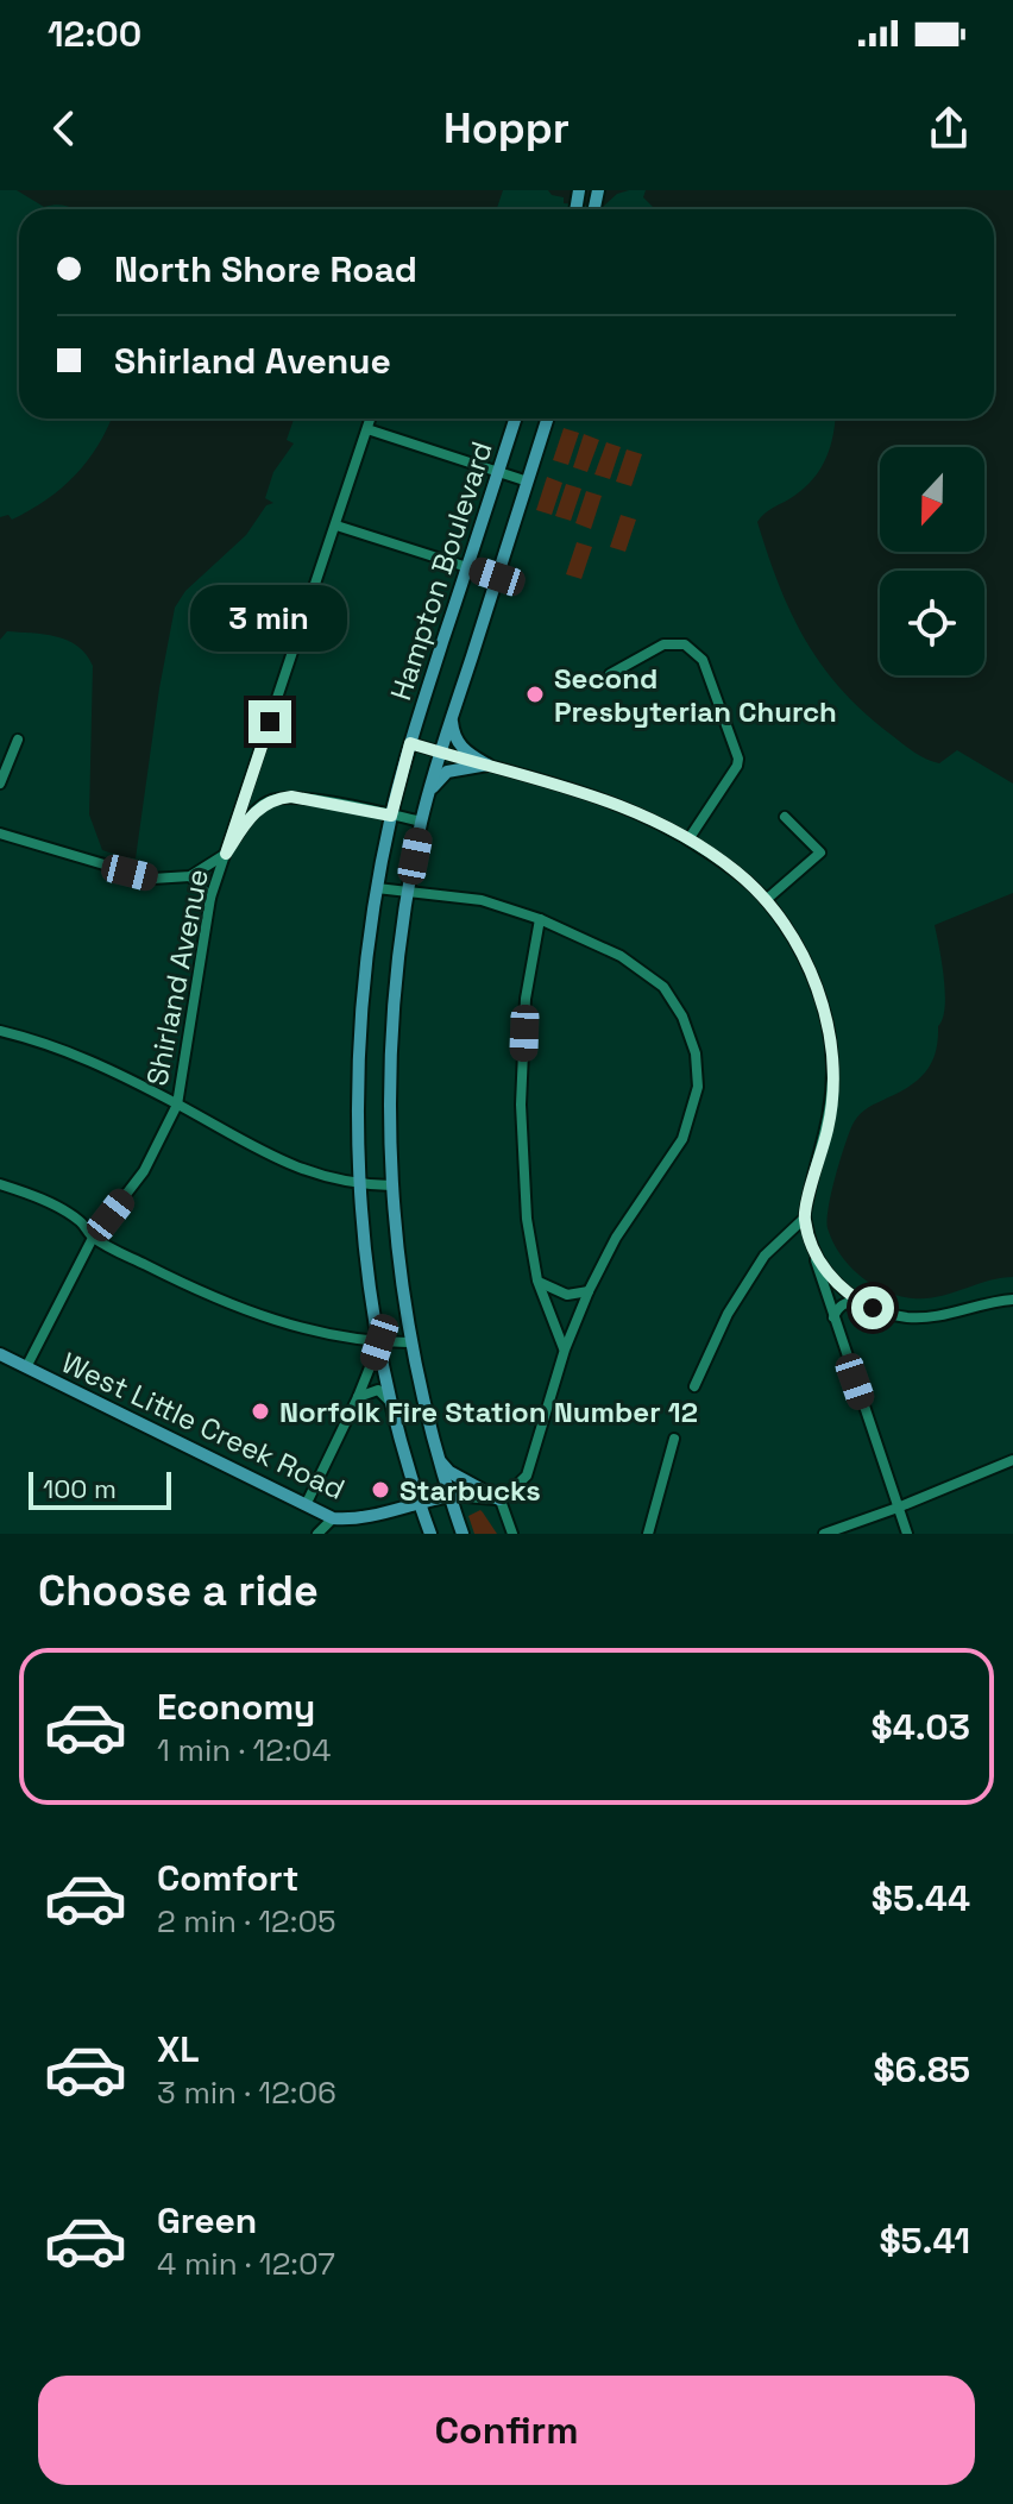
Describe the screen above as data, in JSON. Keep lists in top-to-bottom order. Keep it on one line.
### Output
{"streets":{"main road":["Hampton Boulevard","West Little Creek Road"],"street":["Shirland Avenue"]},"crossings":[["Hampton Boulevard","West Little Creek Road"],["Shirland Avenue","West Little Creek Road"]],"places":["Second Presbyterian Church","Norfolk Fire Station Number 12","Starbucks"],"scale_bar":"100 m","north":"bottom","page":{"status":"12:00","header":"Hoppr","banner":["North Shore Road","Shirland Avenue"],"bubble":"3 min","scale":"100 m","heading":"Choose a ride","list":[{"name":"Economy","note":"1 min · 12:04","value":"$4.03"},{"name":"Comfort","note":"2 min · 12:05","value":"$5.44"},{"name":"XL","note":"3 min · 12:06","value":"$6.85"},{"name":"Green","note":"4 min · 12:07","value":"$5.41"}],"buttons":"Confirm"}}
